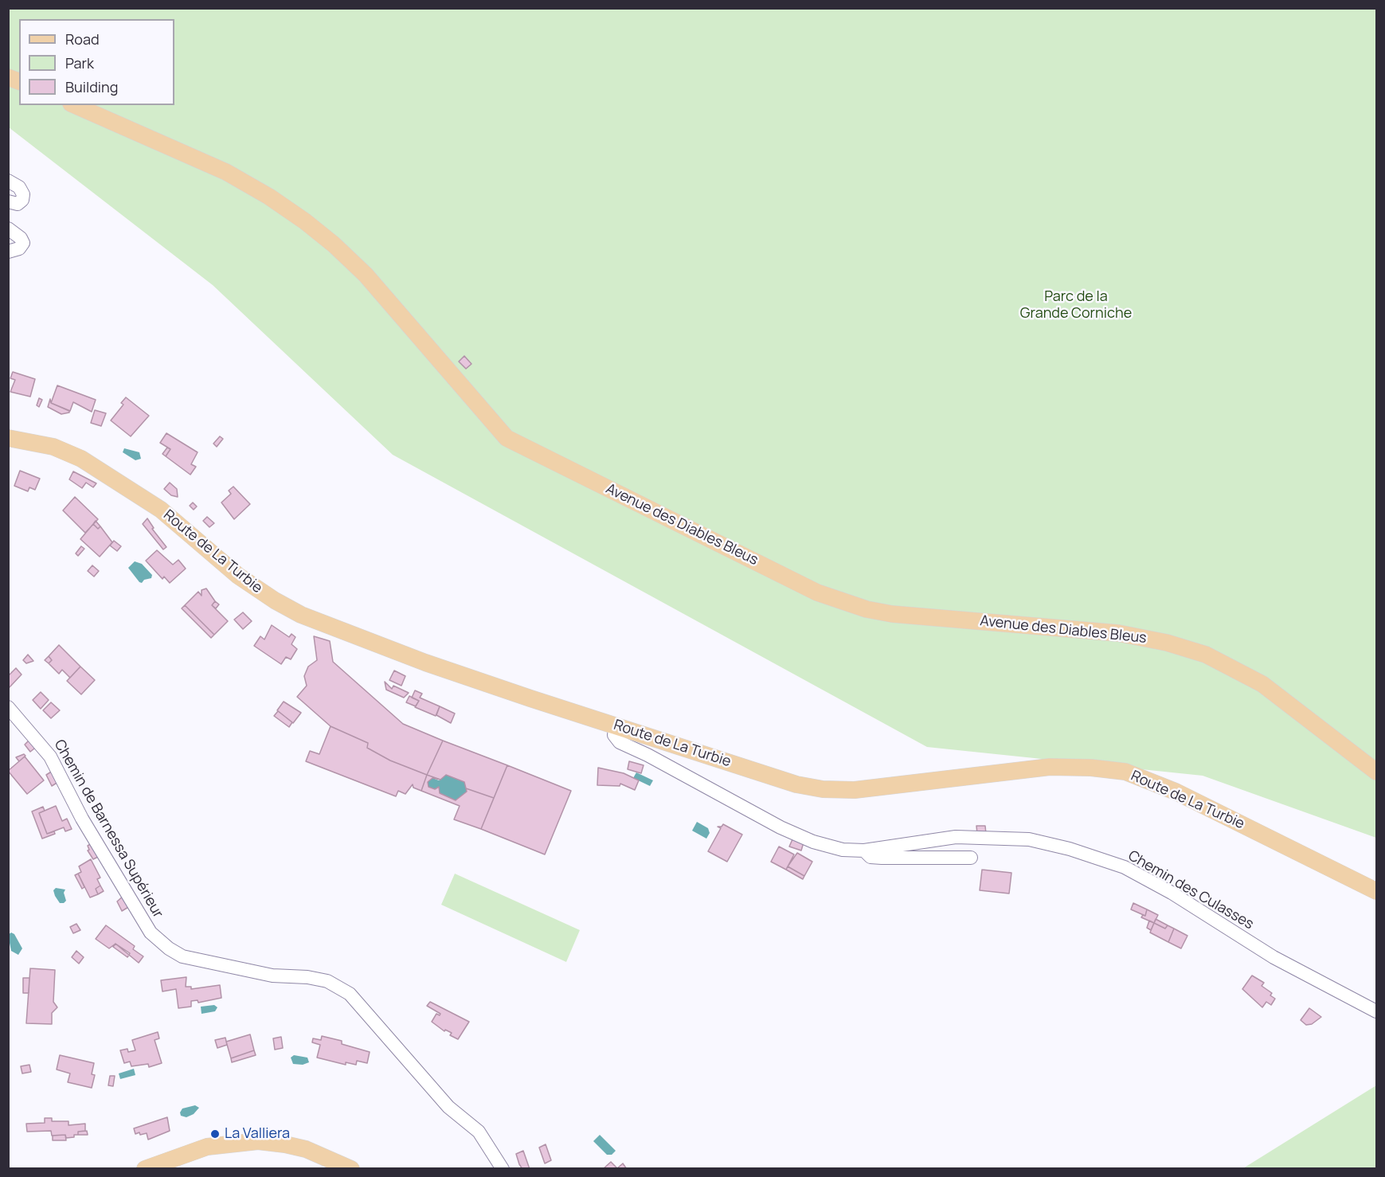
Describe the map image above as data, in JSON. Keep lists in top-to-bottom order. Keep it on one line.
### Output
{"streets":{"main road":["Avenue des Diables Bleus","Route de La Turbie"],"street":["Chemin de Barnessa Supérieur","Chemin des Culasses"]},"crossings":[["Route de La Turbie","Chemin des Culasses"]],"parks":["Parc de la Grande Corniche"],"places":["La Valliera"],"legend":["Road","Park","Building"]}
